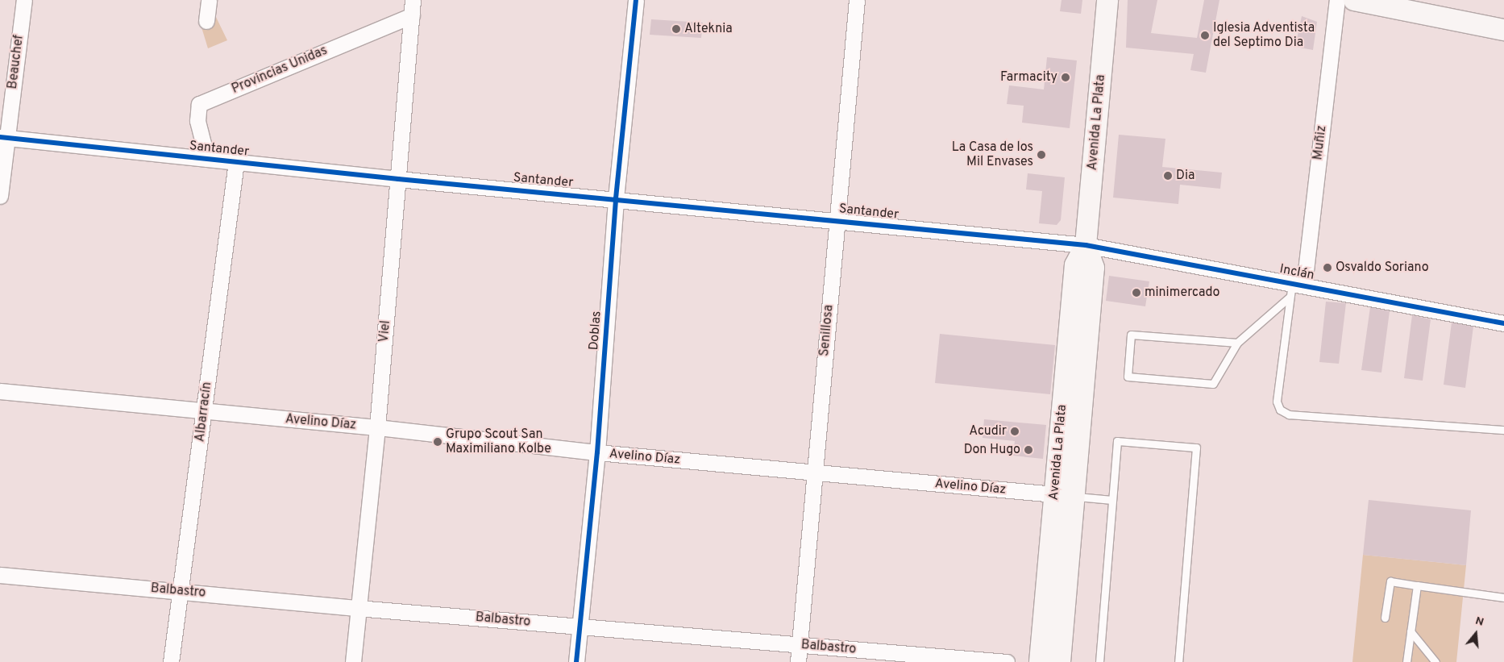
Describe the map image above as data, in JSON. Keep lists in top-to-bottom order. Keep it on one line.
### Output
{"streets":{"main road":["Avenida La Plata"],"street":["Beauchef","Provincias Unidas","Muñiz","Santander","Inclán","Doblas","Senillosa","Viel","Albarracín","Avelino Díaz","Balbastro"]},"crossings":[["Beauchef","Santander"],["Provincias Unidas","Santander"],["Provincias Unidas","Viel"],["Avenida La Plata","Santander"],["Avenida La Plata","Inclán"],["Avenida La Plata","Avelino Díaz"],["Muñiz","Inclán"],["Santander","Inclán"],["Santander","Doblas"],["Santander","Senillosa"],["Santander","Viel"],["Santander","Albarracín"],["Doblas","Avelino Díaz"],["Doblas","Balbastro"],["Senillosa","Avelino Díaz"],["Senillosa","Balbastro"],["Viel","Avelino Díaz"],["Viel","Balbastro"],["Albarracín","Avelino Díaz"],["Albarracín","Balbastro"]],"places":["Alteknia","Iglesia Adventista del Septimo Dia","Farmacity","La Casa de los Mil Envases","Dia","Osvaldo Soriano","minimercado","Acudir","Grupo Scout San Maximiliano Kolbe","Don Hugo"],"north":"top"}
